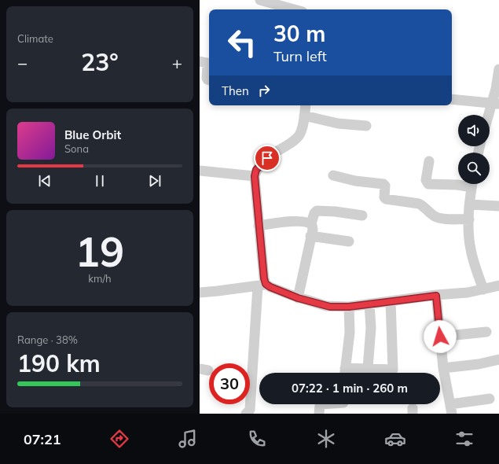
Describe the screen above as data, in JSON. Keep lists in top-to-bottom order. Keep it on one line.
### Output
{"page":{"tile":["Climate",["19","km/h"],["Range · 38%","190 km"]],"turn":["30 m","Turn left"],"heat":["−","23°","+"],"then":"Then","song":["Blue Orbit","Sona"],"limit":"30","trip":"07:22 · 1 min · 260 m","tabs":"07:21"}}
